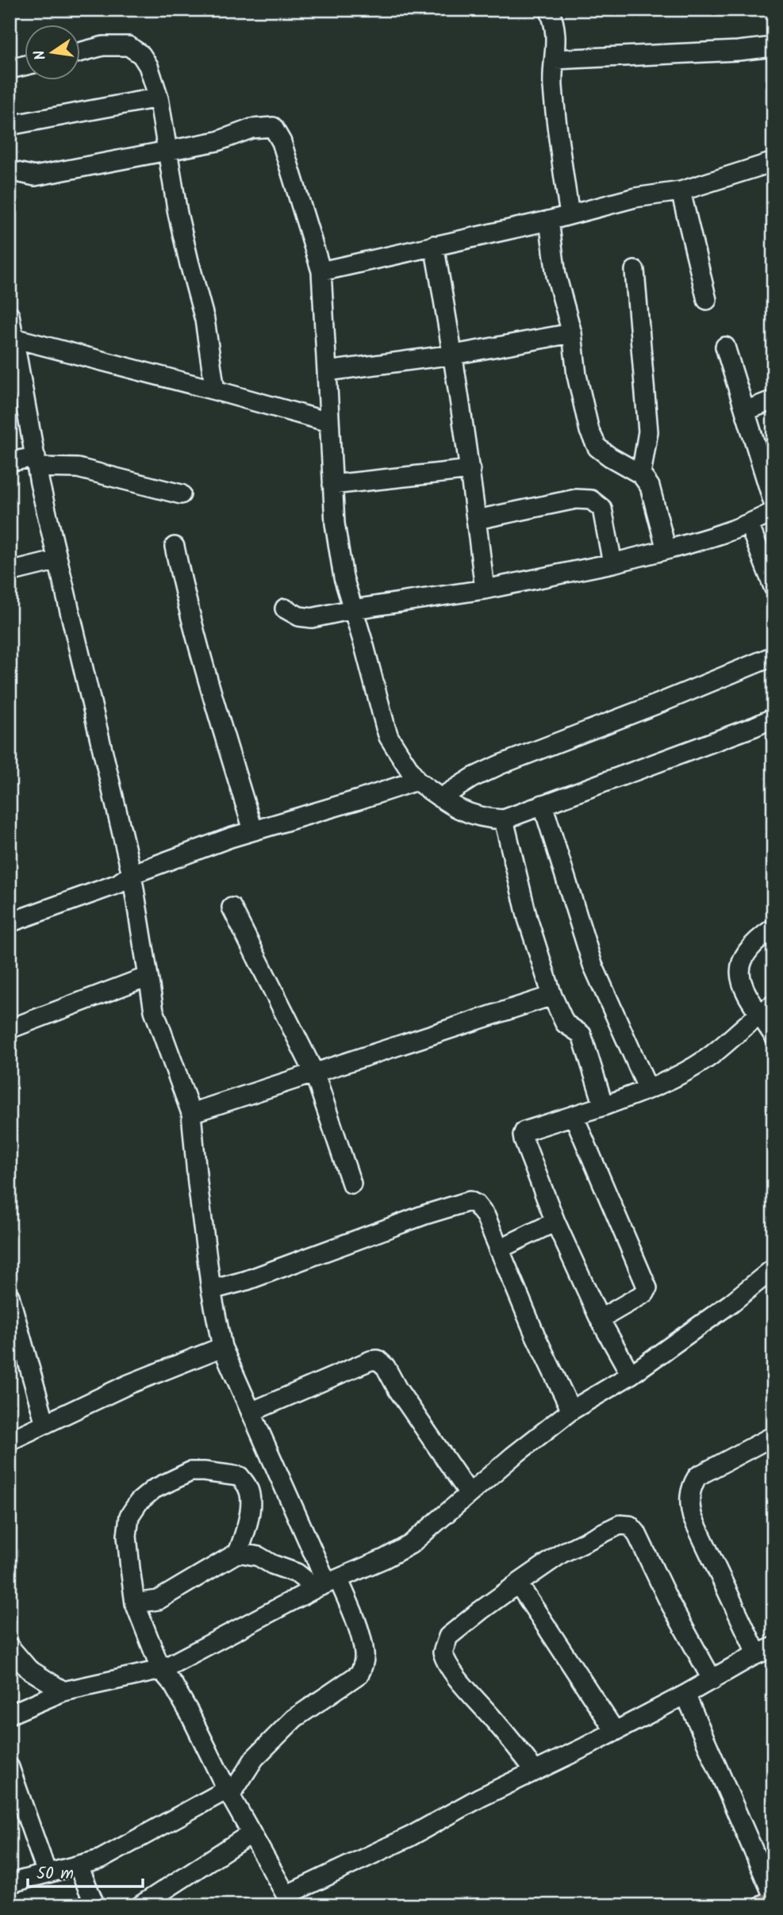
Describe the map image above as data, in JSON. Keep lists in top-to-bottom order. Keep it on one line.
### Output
{"scale_bar":"50 m","north":"left"}
